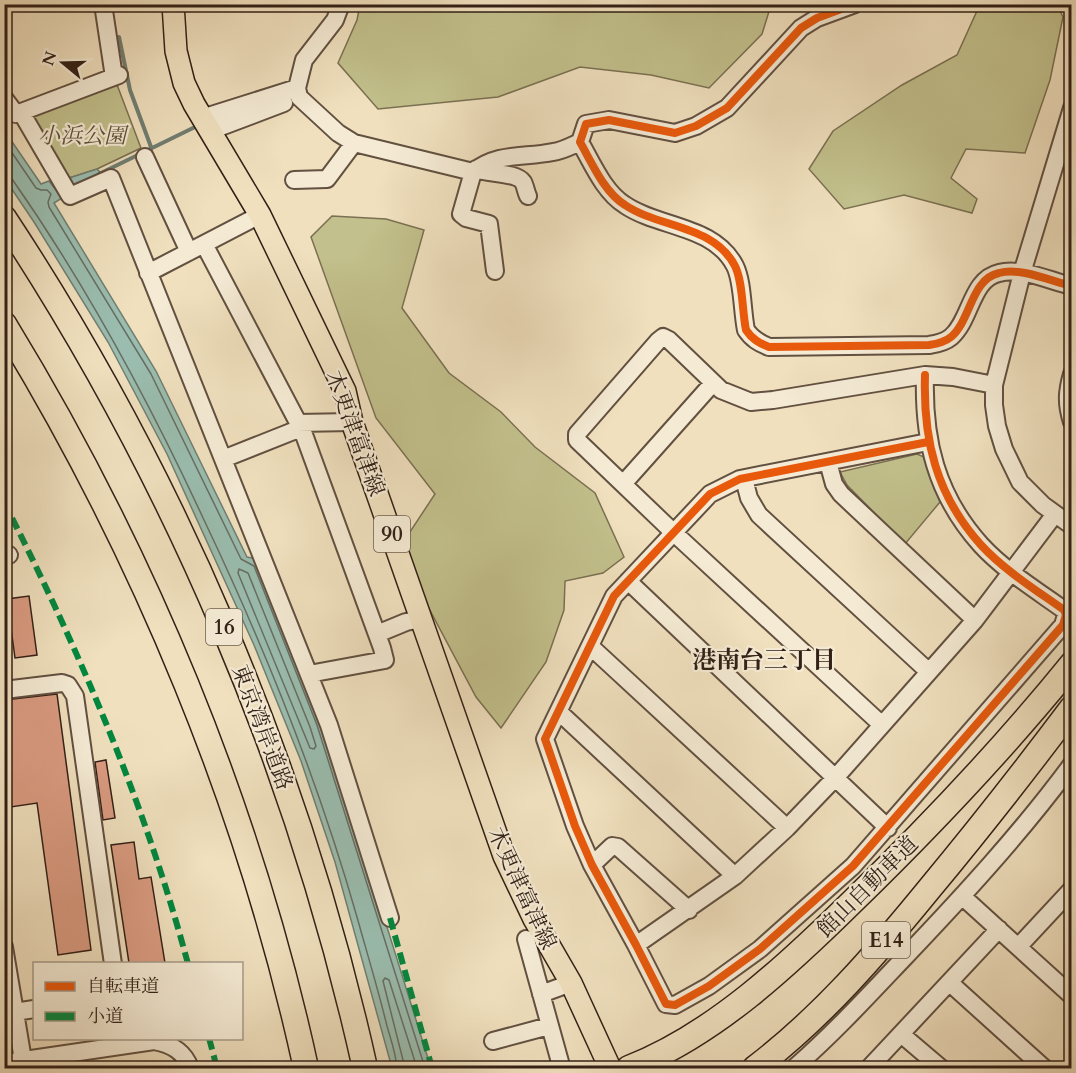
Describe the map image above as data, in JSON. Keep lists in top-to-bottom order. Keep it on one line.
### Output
{"streets":{"highway":["16","東京湾岸道路","館山自動車道","E14"],"main road":["木更津富津線","90"]},"districts":["港南台三丁目"],"parks":["小浜公園"],"legend":["自転車道","小道"],"north":"left"}
